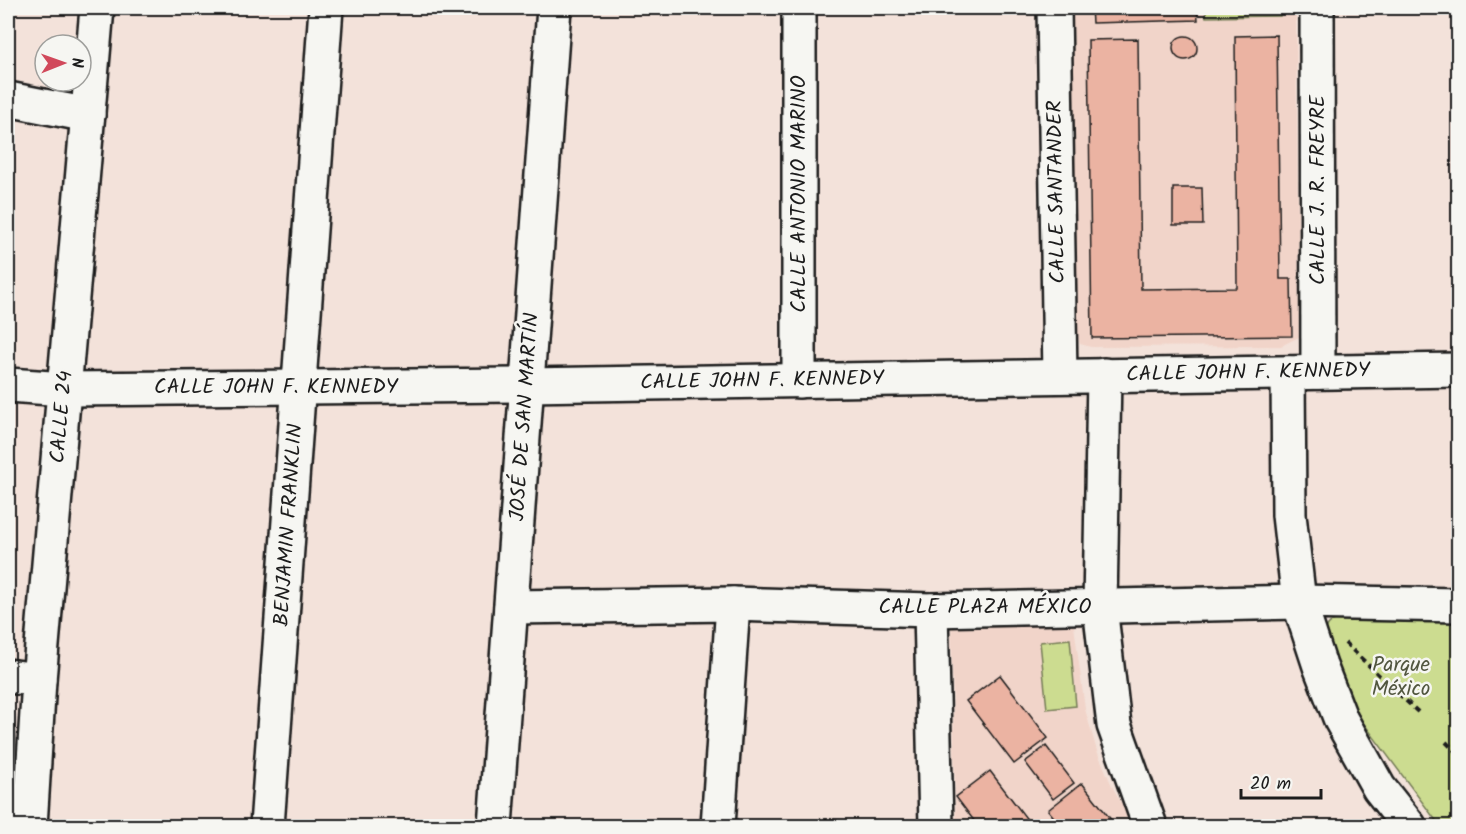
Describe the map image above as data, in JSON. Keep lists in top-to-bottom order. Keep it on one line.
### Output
{"streets":{"street":["CALLE J. R. FREYRE","CALLE SANTANDER","CALLE ANTONIO MARINO","CALLE JOHN F. KENNEDY","CALLE 24","JOSÉ DE SAN MARTÍN","BENJAMIN FRANKLIN","CALLE PLAZA MÉXICO"]},"crossings":[["CALLE J. R. FREYRE","CALLE JOHN F. KENNEDY"],["CALLE J. R. FREYRE","CALLE PLAZA MÉXICO"],["CALLE SANTANDER","CALLE JOHN F. KENNEDY"],["CALLE ANTONIO MARINO","CALLE JOHN F. KENNEDY"],["CALLE JOHN F. KENNEDY","CALLE 24"],["CALLE JOHN F. KENNEDY","JOSÉ DE SAN MARTÍN"],["CALLE JOHN F. KENNEDY","BENJAMIN FRANKLIN"],["JOSÉ DE SAN MARTÍN","CALLE PLAZA MÉXICO"]],"parks":["Parque México"],"scale_bar":"20 m","north":"right"}
